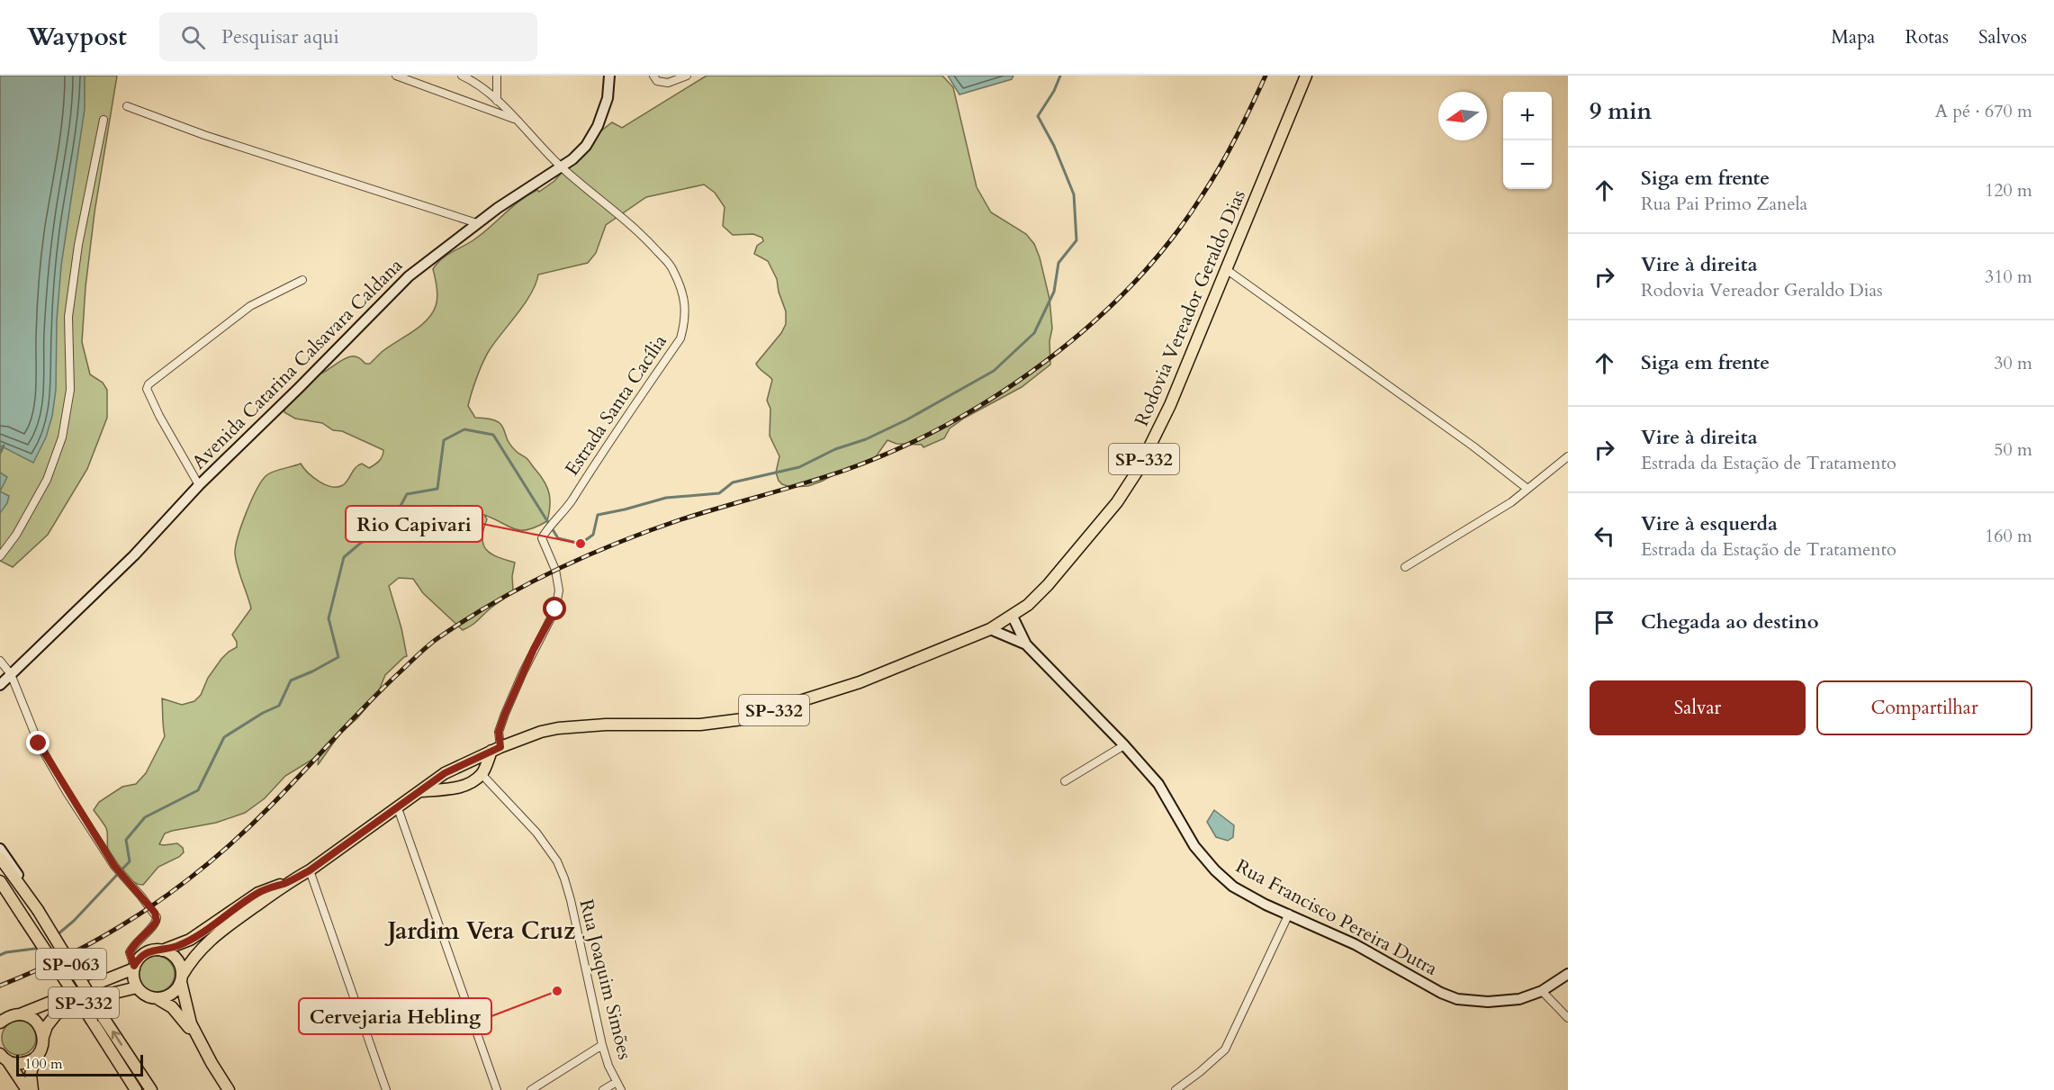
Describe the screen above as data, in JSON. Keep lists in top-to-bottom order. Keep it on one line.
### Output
{"streets":{"main road":["Rodovia Vereador Geraldo Dias","SP-332","SP-063"],"street":["Avenida Catarina Calsavara Caldana","Estrada Santa Cacília","Rua Francisco Pereira Dutra","Rua Joaquim Simões"]},"crossings":[["Rodovia Vereador Geraldo Dias","Estrada Santa Cacília"],["Rodovia Vereador Geraldo Dias","SP-332"],["Rodovia Vereador Geraldo Dias","Rua Francisco Pereira Dutra"],["Avenida Catarina Calsavara Caldana","Estrada Santa Cacília"]],"districts":["Jardim Vera Cruz"],"places":["Rio Capivari","Cervejaria Hebling"],"scale_bar":"100 m","north":"left","page":{"header":"Waypost","search":"Pesquisar aqui","nav":["Mapa","Rotas","Salvos"],"heading":["9 min","A pé · 670 m"],"map_buttons":["+","−"],"list":[["Siga em frente","Rua Pai Primo Zanela","120 m"],["Vire à direita","Rodovia Vereador Geraldo Dias","310 m"],["Siga em frente","30 m"],["Vire à direita","Estrada da Estação de Tratamento","50 m"],["Vire à esquerda","Estrada da Estação de Tratamento","160 m"],"Chegada ao destino"],"buttons":["Salvar","Compartilhar"],"scale":"100 m"}}
